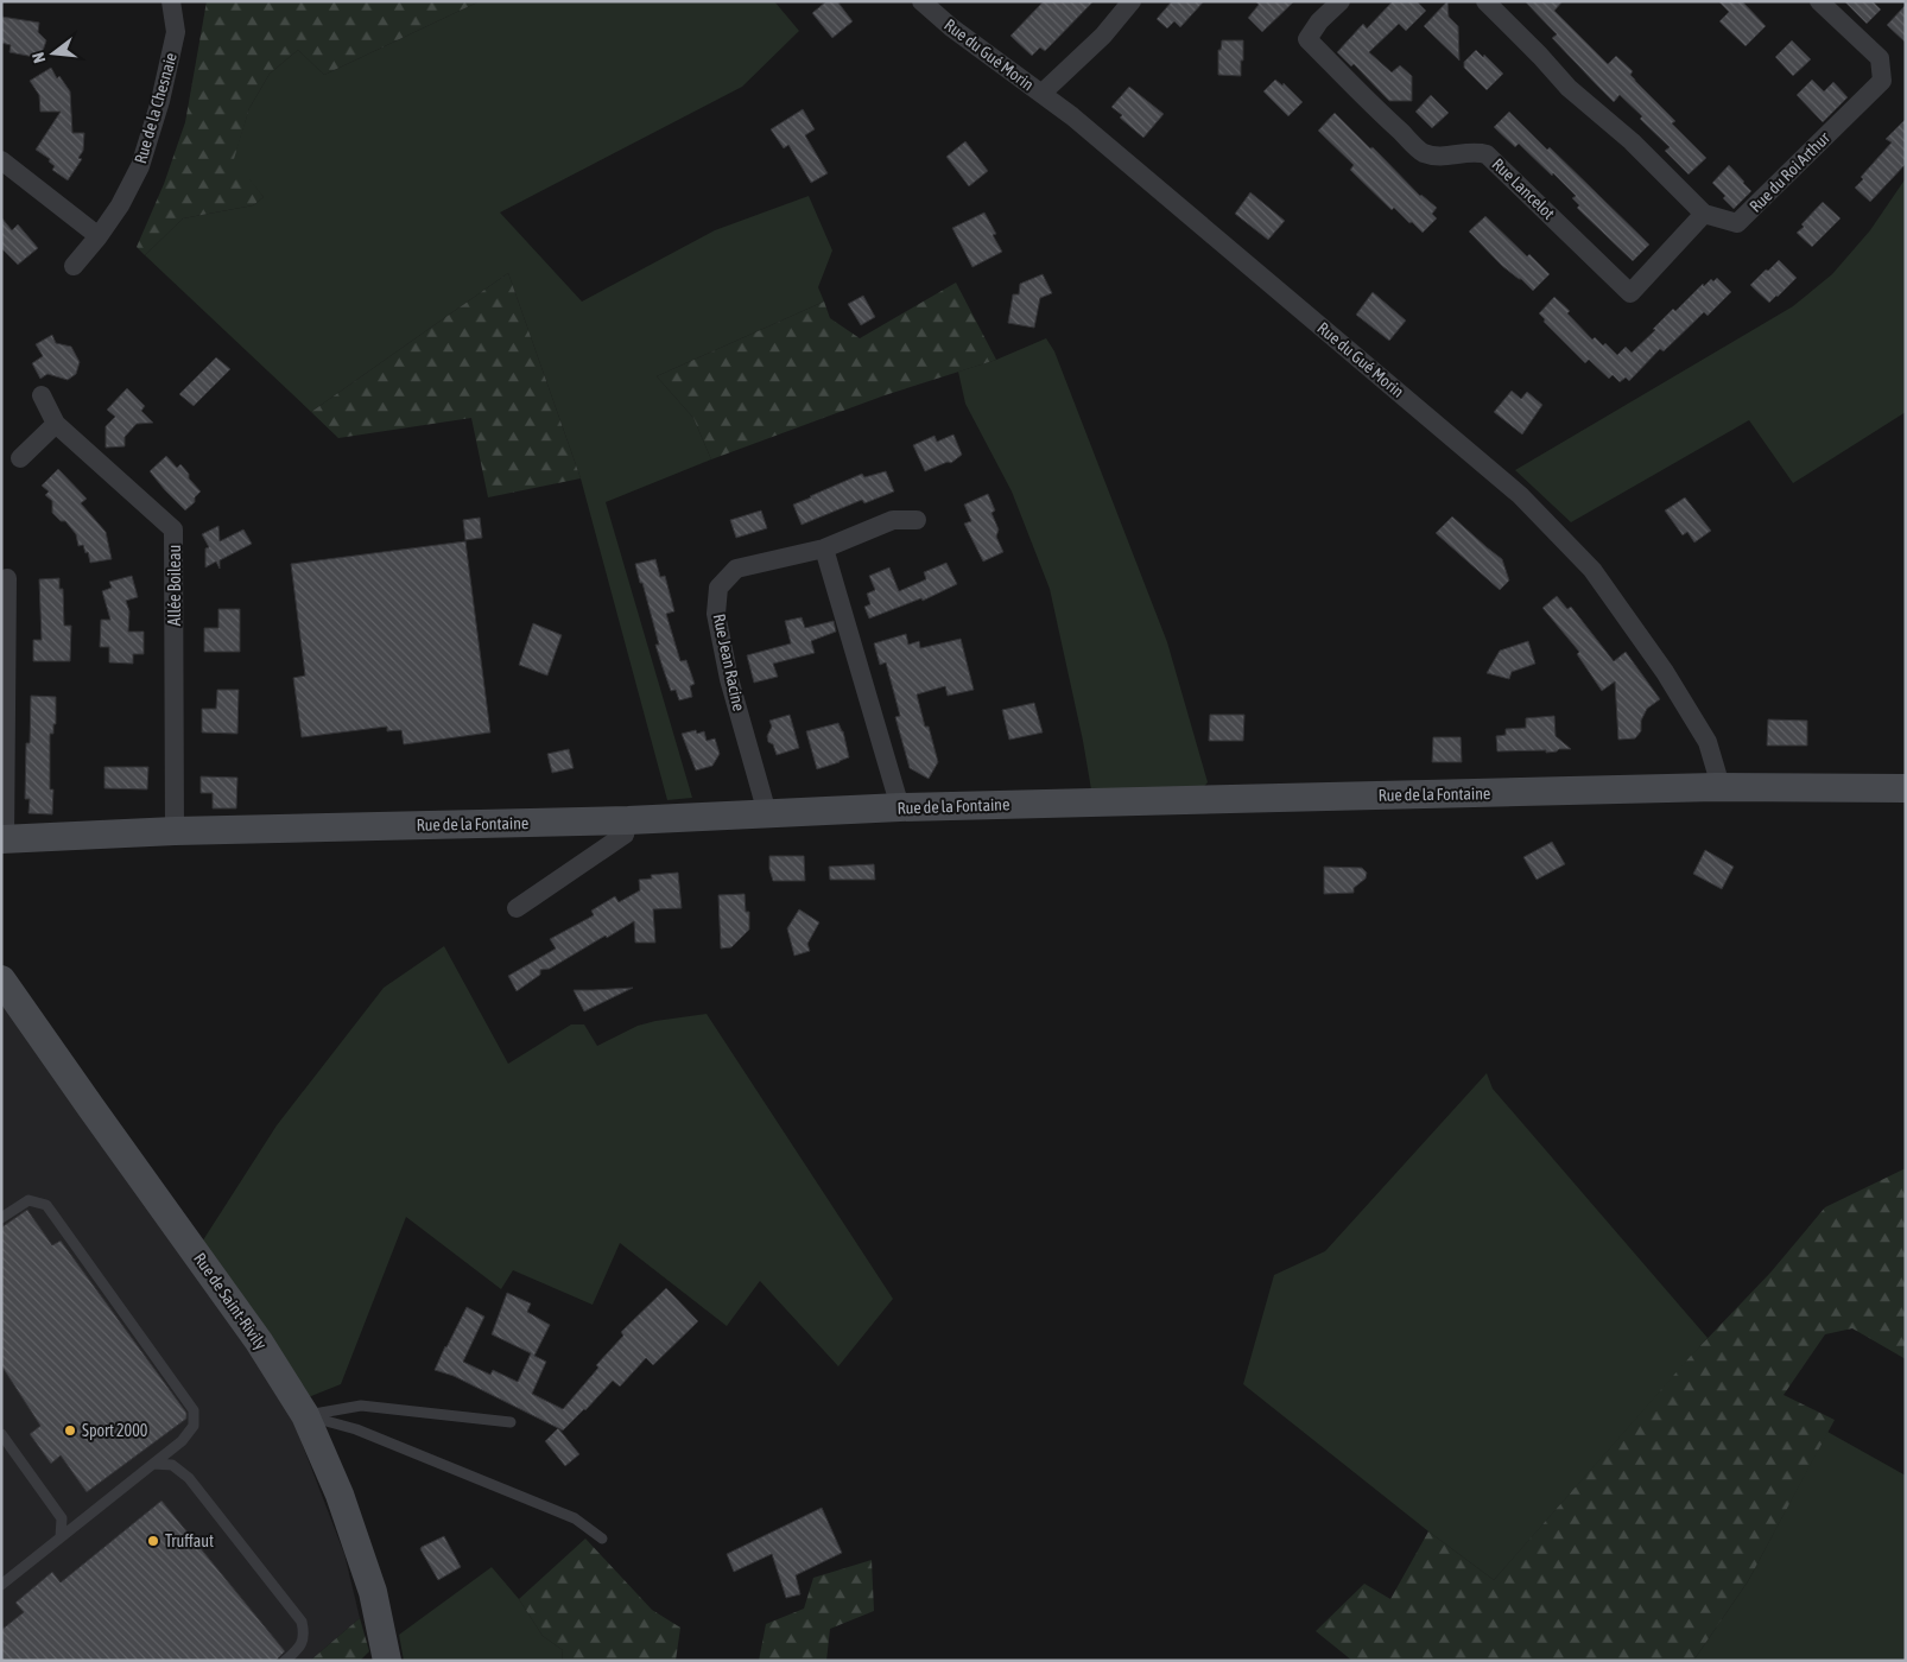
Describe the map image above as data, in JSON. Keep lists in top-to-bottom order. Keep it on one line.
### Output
{"streets":{"street":["Rue du Gué Morin","Rue de la Chesnaie","Rue du Roi Arthur","Rue Lancelot","Allée Boileau","Rue Jean Racine","Rue de la Fontaine","Rue de Saint-Rivily"]},"crossings":[["Rue du Gué Morin","Rue de la Fontaine"],["Rue du Roi Arthur","Rue Lancelot"],["Allée Boileau","Rue de la Fontaine"],["Rue Jean Racine","Rue de la Fontaine"]],"places":["Sport 2000","Truffaut"],"north":"left"}
